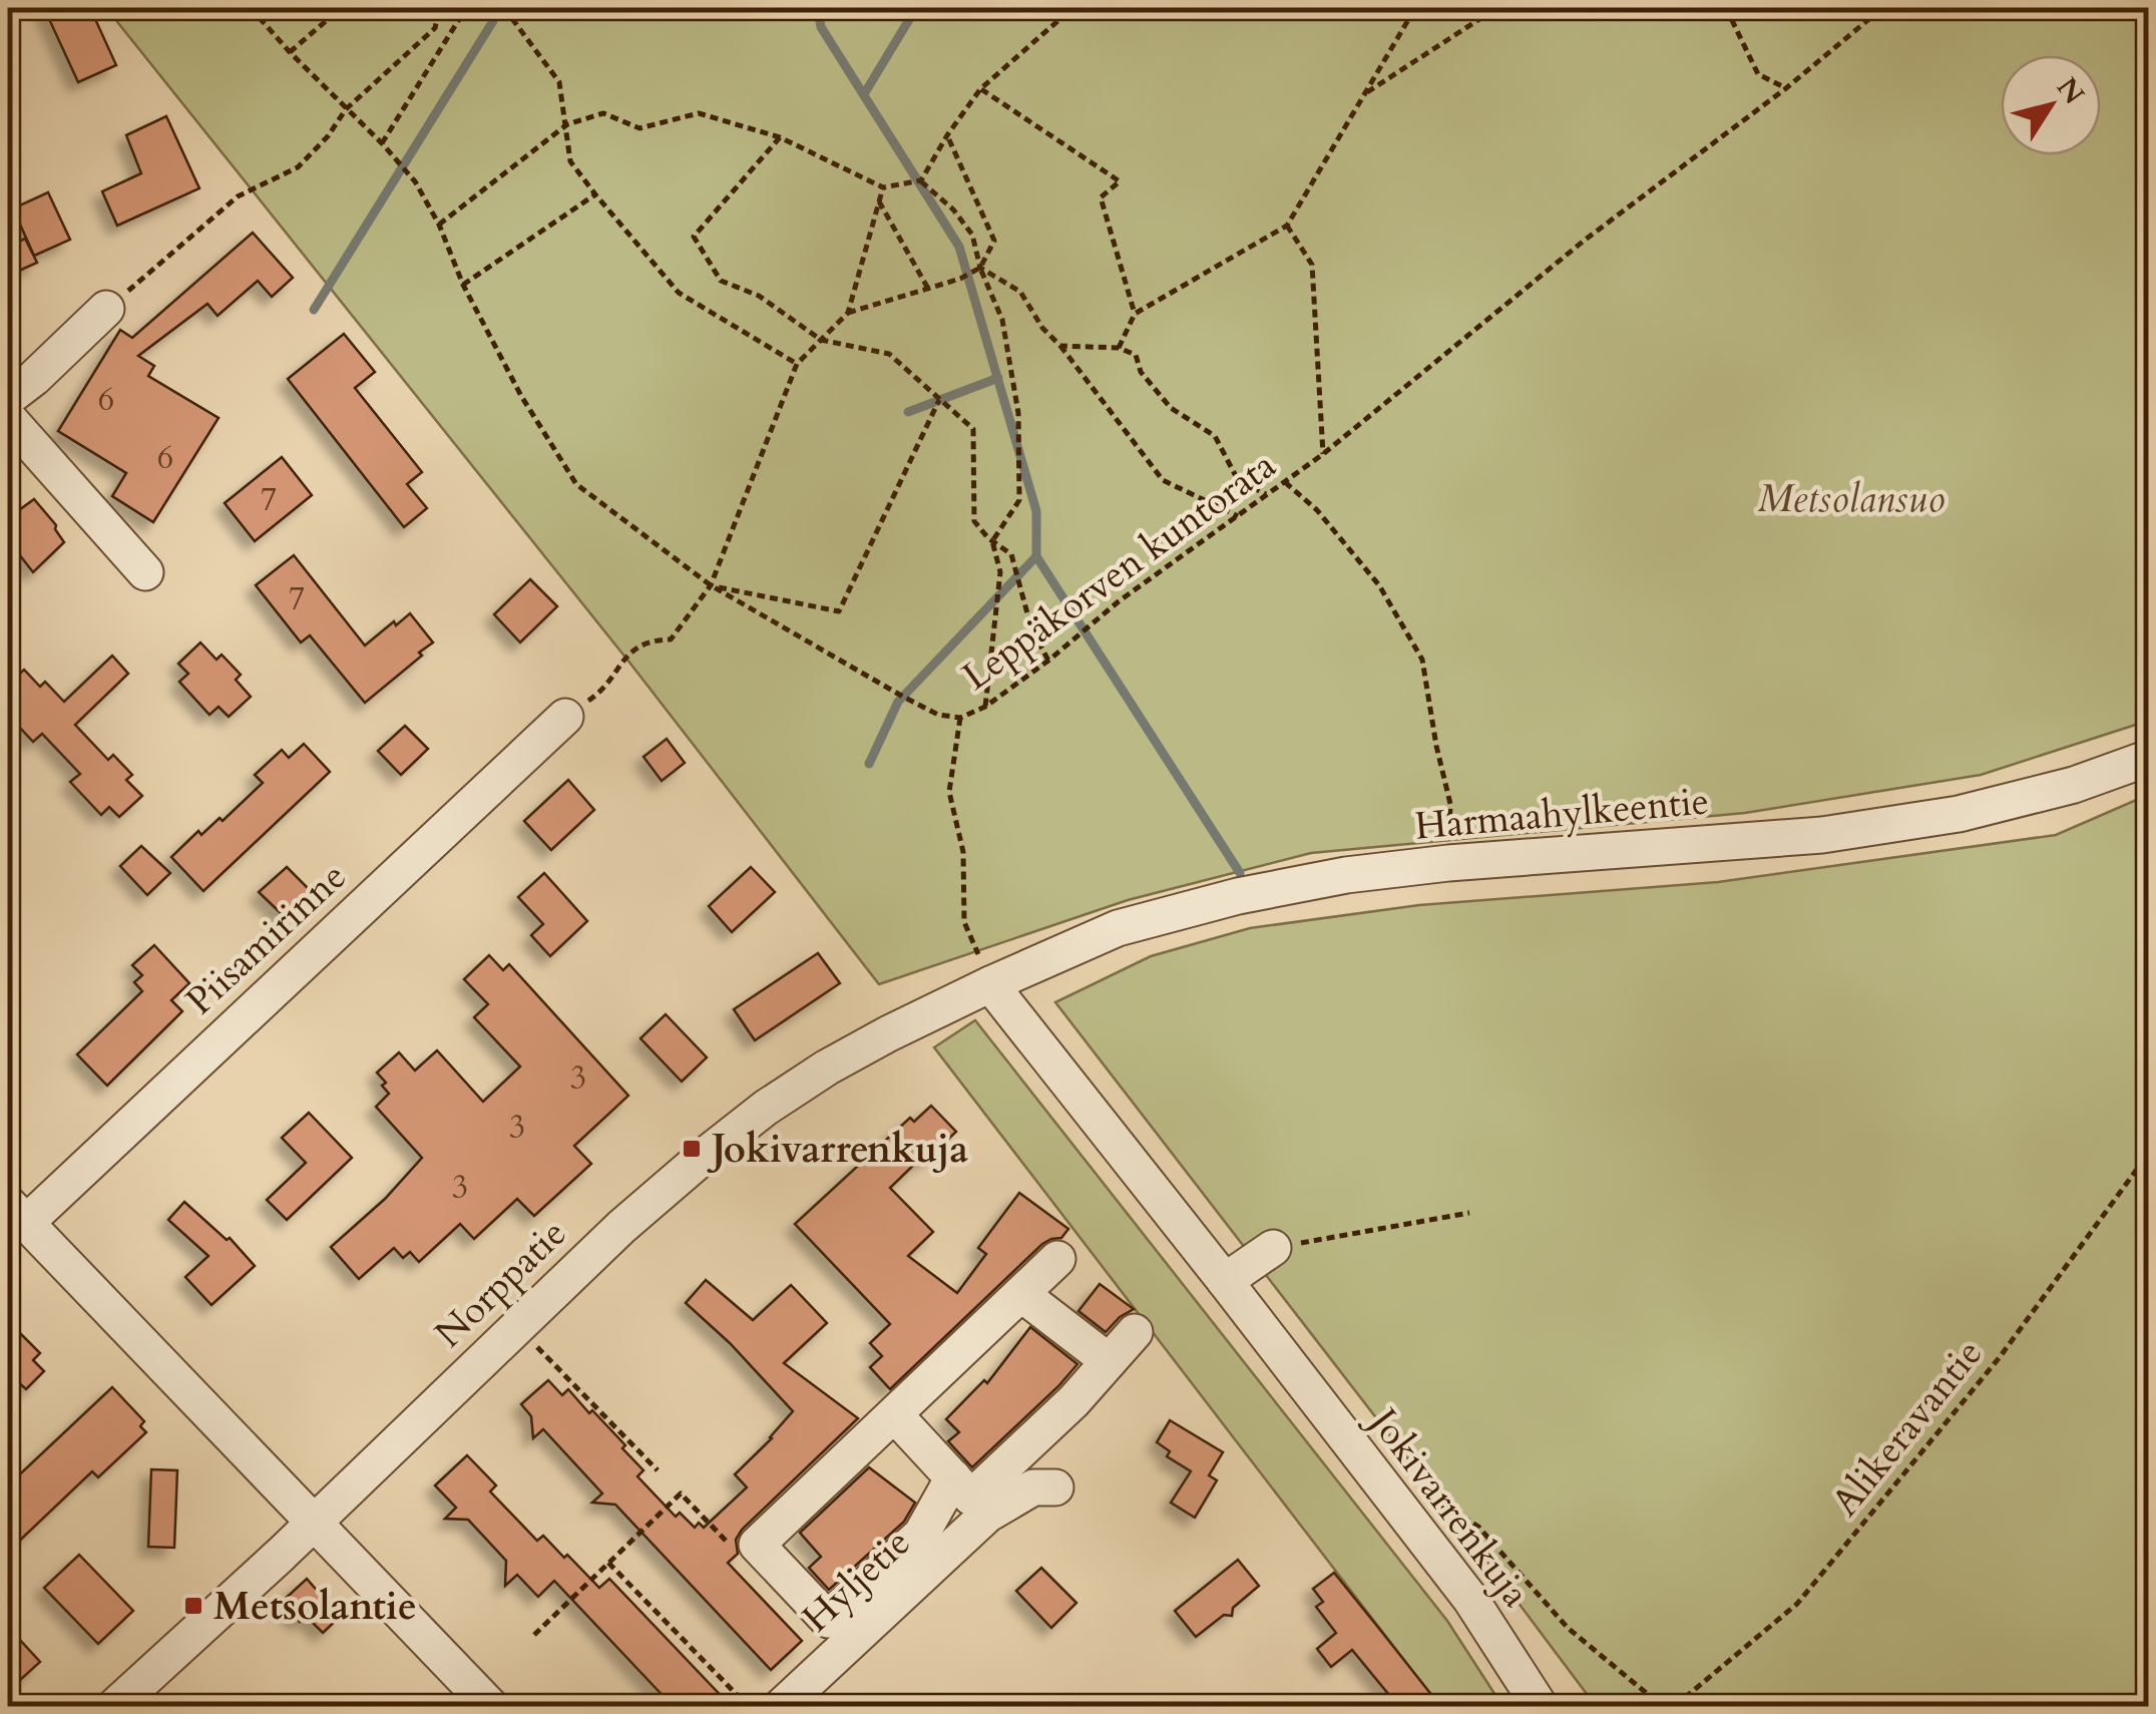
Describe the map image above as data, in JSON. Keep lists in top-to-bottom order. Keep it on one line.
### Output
{"streets":{"street":["Harmaahylkeentie","Piisamirinne","Norppatie","Jokivarrenkuja","Hyljetie"],"path":["Leppäkorven kuntorata","Alikeravantie"]},"crossings":[["Harmaahylkeentie","Norppatie"],["Harmaahylkeentie","Jokivarrenkuja"],["Norppatie","Jokivarrenkuja"]],"parks":["Metsolansuo"],"places":{"transit":["Jokivarrenkuja","Metsolantie"]},"house_numbers":["6","6","7","7","3","3","3"],"north":"top right"}
